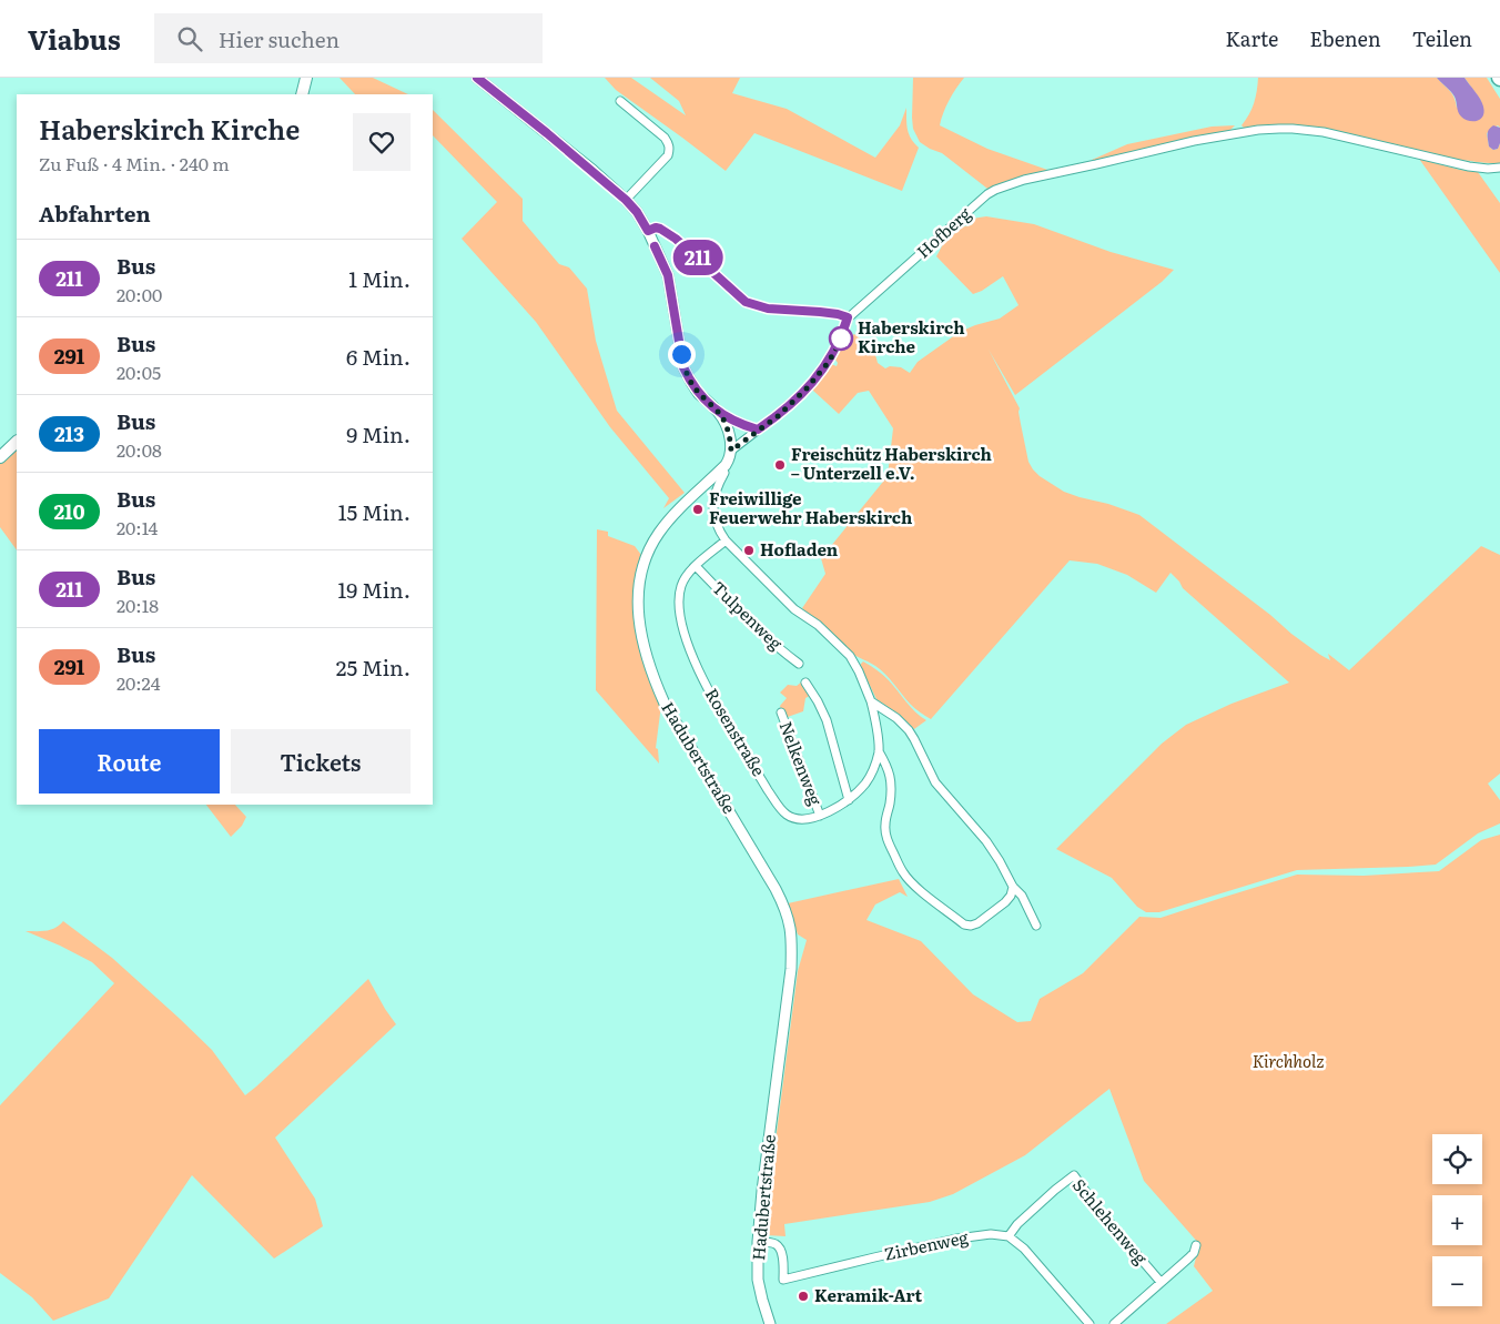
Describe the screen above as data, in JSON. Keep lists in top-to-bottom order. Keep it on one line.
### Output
{"streets":{"street":["Hofberg","Tulpenweg","Rosenstraße","Hadubertstraße","Nelkenweg","Schlehenweg","Zirbenweg"]},"crossings":[["Tulpenweg","Rosenstraße"],["Rosenstraße","Hadubertstraße"],["Rosenstraße","Nelkenweg"],["Hadubertstraße","Zirbenweg"],["Schlehenweg","Zirbenweg"]],"parks":["Kirchholz"],"places":["Haberskirch Kirche","Freischütz Haberskirch – Unterzell e.V.","Freiwillige Feuerwehr Haberskirch","Hofladen","Keramik-Art"],"lines":["bus line 211"],"page":{"header":"Viabus","search":"Hier suchen","nav":["Karte","Ebenen","Teilen"],"on_map":"211","heading":[["Haberskirch Kirche","Zu Fuß · 4 Min. · 240 m"],"Abfahrten"],"list":[{"mark":"211","name":"Bus","note":"20:00","value":"1 Min."},{"mark":"291","name":"Bus","note":"20:05","value":"6 Min."},{"mark":"213","name":"Bus","note":"20:08","value":"9 Min."},{"mark":"210","name":"Bus","note":"20:14","value":"15 Min."},{"mark":"211","name":"Bus","note":"20:18","value":"19 Min."},{"mark":"291","name":"Bus","note":"20:24","value":"25 Min."}],"buttons":["Route","Tickets"],"map_buttons":["+","−"]}}
